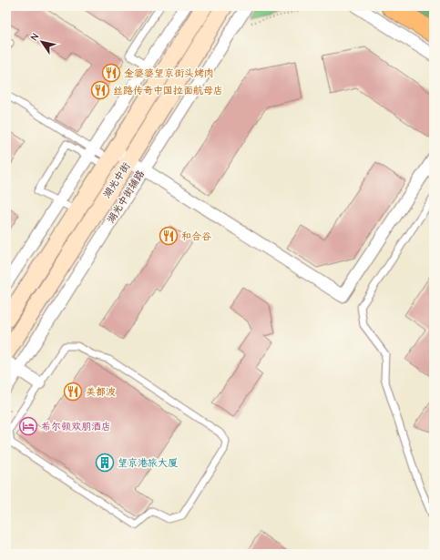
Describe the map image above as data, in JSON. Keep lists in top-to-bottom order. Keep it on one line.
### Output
{"streets":{"main road":["湖光中街"],"street":["湖光中街辅路"]},"places":{"restaurant":["金婆婆望京街头烤肉","丝路传奇中国拉面航母店","和合谷","美都波"],"hotel":["希尔顿欢朋酒店"],"building":["望京港旅大厦"]},"north":"top left"}
